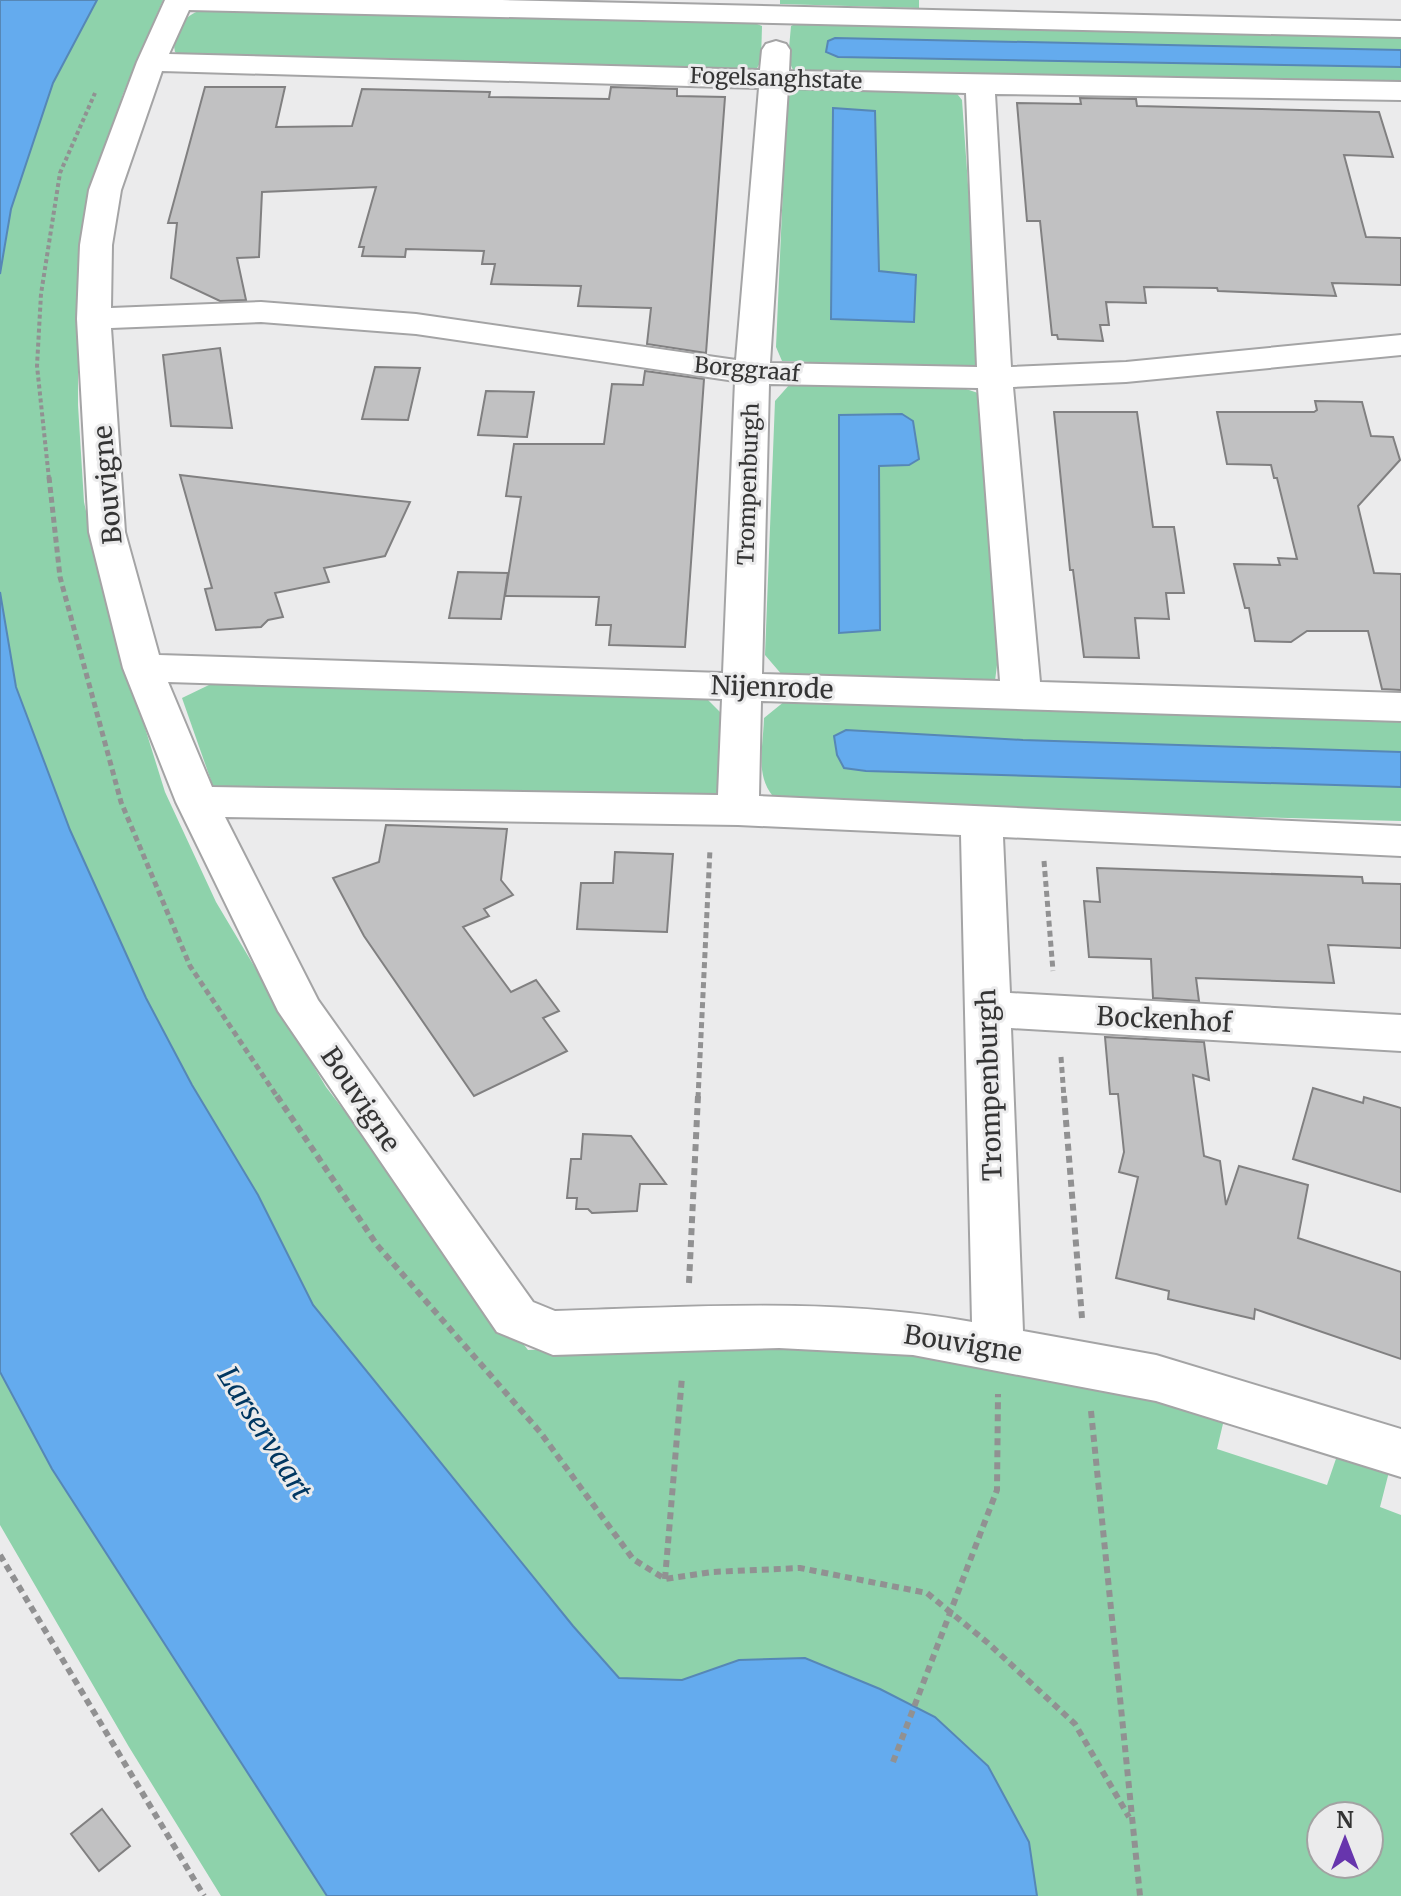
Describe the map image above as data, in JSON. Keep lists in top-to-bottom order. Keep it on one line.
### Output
{"streets":{"street":["Fogelsanghstate","Borggraaf","Trompenburgh","Bouvigne","Nijenrode","Bockenhof"]},"crossings":[["Fogelsanghstate","Trompenburgh"],["Fogelsanghstate","Bouvigne"],["Borggraaf","Trompenburgh"],["Borggraaf","Bouvigne"],["Trompenburgh","Bouvigne"],["Trompenburgh","Nijenrode"],["Trompenburgh","Bockenhof"],["Bouvigne","Nijenrode"]],"water":["Larservaart"],"north":"top"}
